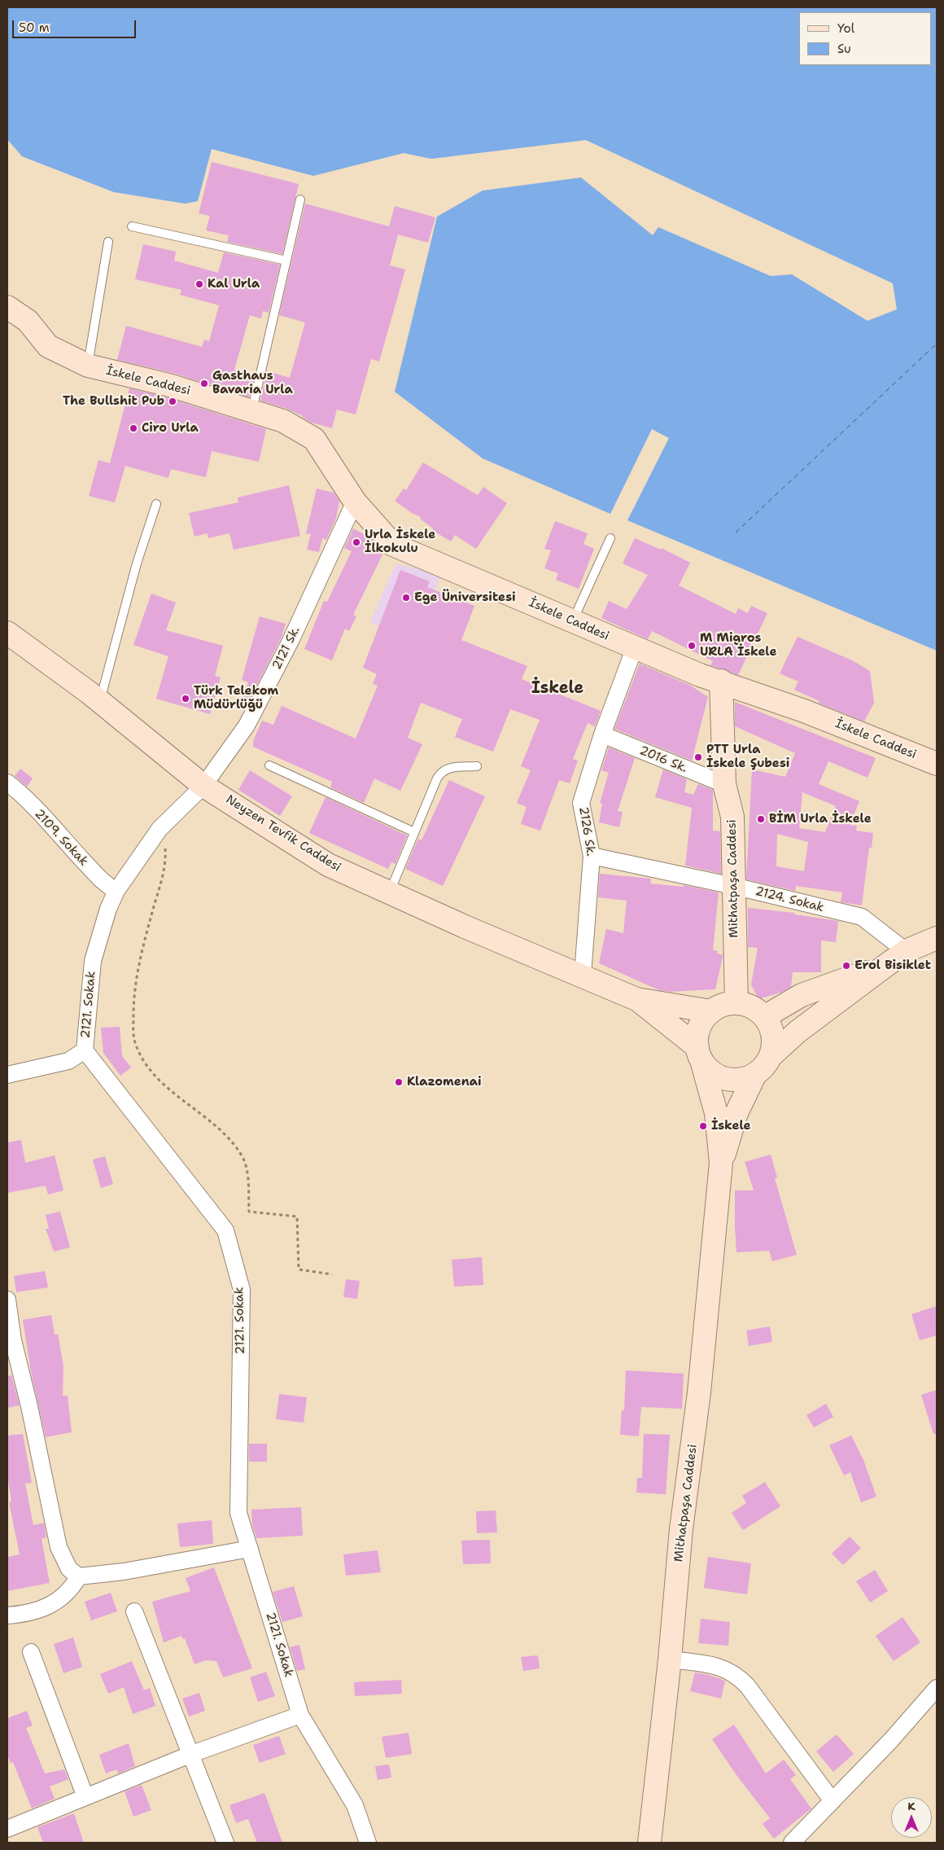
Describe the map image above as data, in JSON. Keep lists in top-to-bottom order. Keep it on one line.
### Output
{"streets":{"street":["İskele Caddesi","2121 Sk.","2016 Sk.","2126 Sk.","Neyzen Tevfik Caddesi","2109. Sokak","Mithatpaşa Caddesi","2124. Sokak","2121. Sokak"]},"crossings":[["İskele Caddesi","2121 Sk."],["İskele Caddesi","2126 Sk."],["İskele Caddesi","Mithatpaşa Caddesi"],["2121 Sk.","Neyzen Tevfik Caddesi"],["2121 Sk.","2121. Sokak"],["2016 Sk.","2126 Sk."],["2016 Sk.","Mithatpaşa Caddesi"],["2126 Sk.","Neyzen Tevfik Caddesi"],["2126 Sk.","2124. Sokak"],["Neyzen Tevfik Caddesi","2121. Sokak"],["2109. Sokak","2121. Sokak"],["Mithatpaşa Caddesi","2124. Sokak"]],"districts":["İskele"],"places":["Kal Urla","Gasthaus Bavaria Urla","The Bullshit Pub","Ciro Urla","Urla İskele İlkokulu","Ege Üniversitesi","M Migros URLA İskele","Türk Telekom Müdürlüğü","PTT Urla İskele Şubesi","BİM Urla İskele","Erol Bisiklet","Klazomenai","İskele"],"legend":["Yol","Su"],"scale_bar":"50 m","north":"top"}
